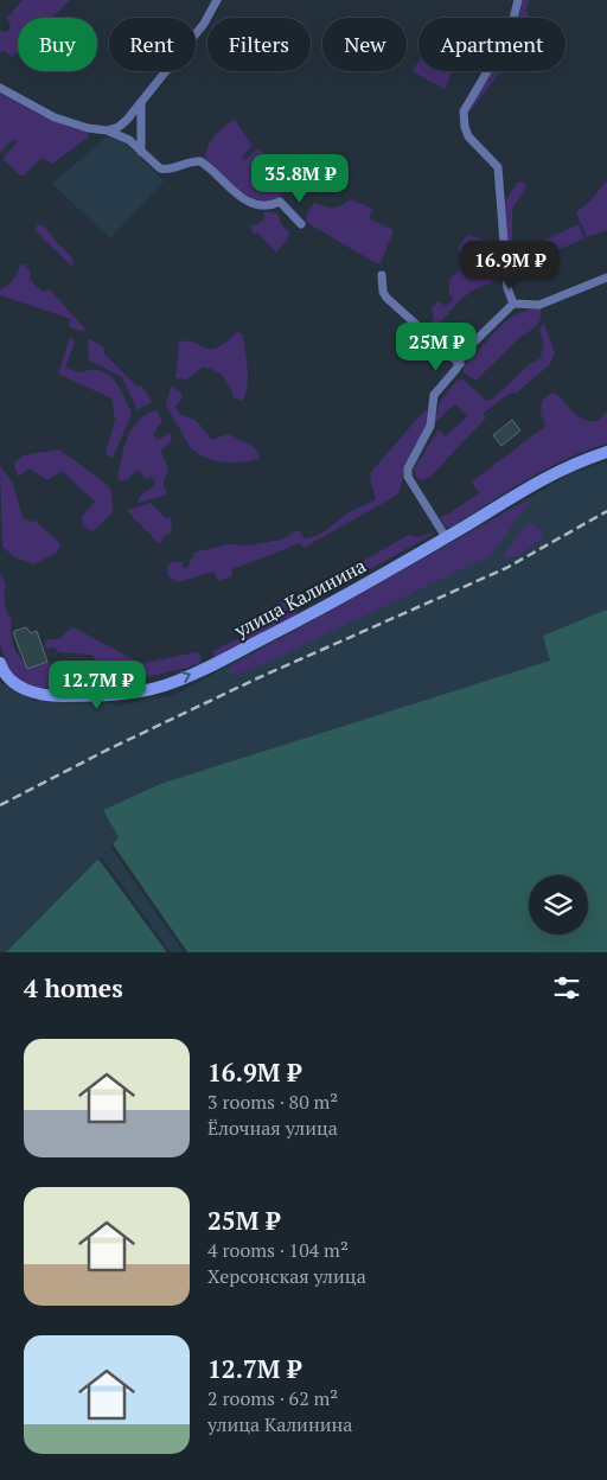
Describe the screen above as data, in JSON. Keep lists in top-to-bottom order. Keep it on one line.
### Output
{"streets":{"main road":["улица Калинина"]},"one_way":["улица Калинина"],"page":{"chip":["Buy","Rent","Filters","New","Apartment"],"price":["35.8M ₽","16.9M ₽","25M ₽","12.7M ₽"],"heading":"4 homes","list":[{"name":"16.9M ₽","note":"3 rooms · 80 m² · Ёлочная улица"},{"name":"25M ₽","note":"4 rooms · 104 m² · Херсонская улица"},{"name":"12.7M ₽","note":"2 rooms · 62 m² · улица Калинина"}]}}
